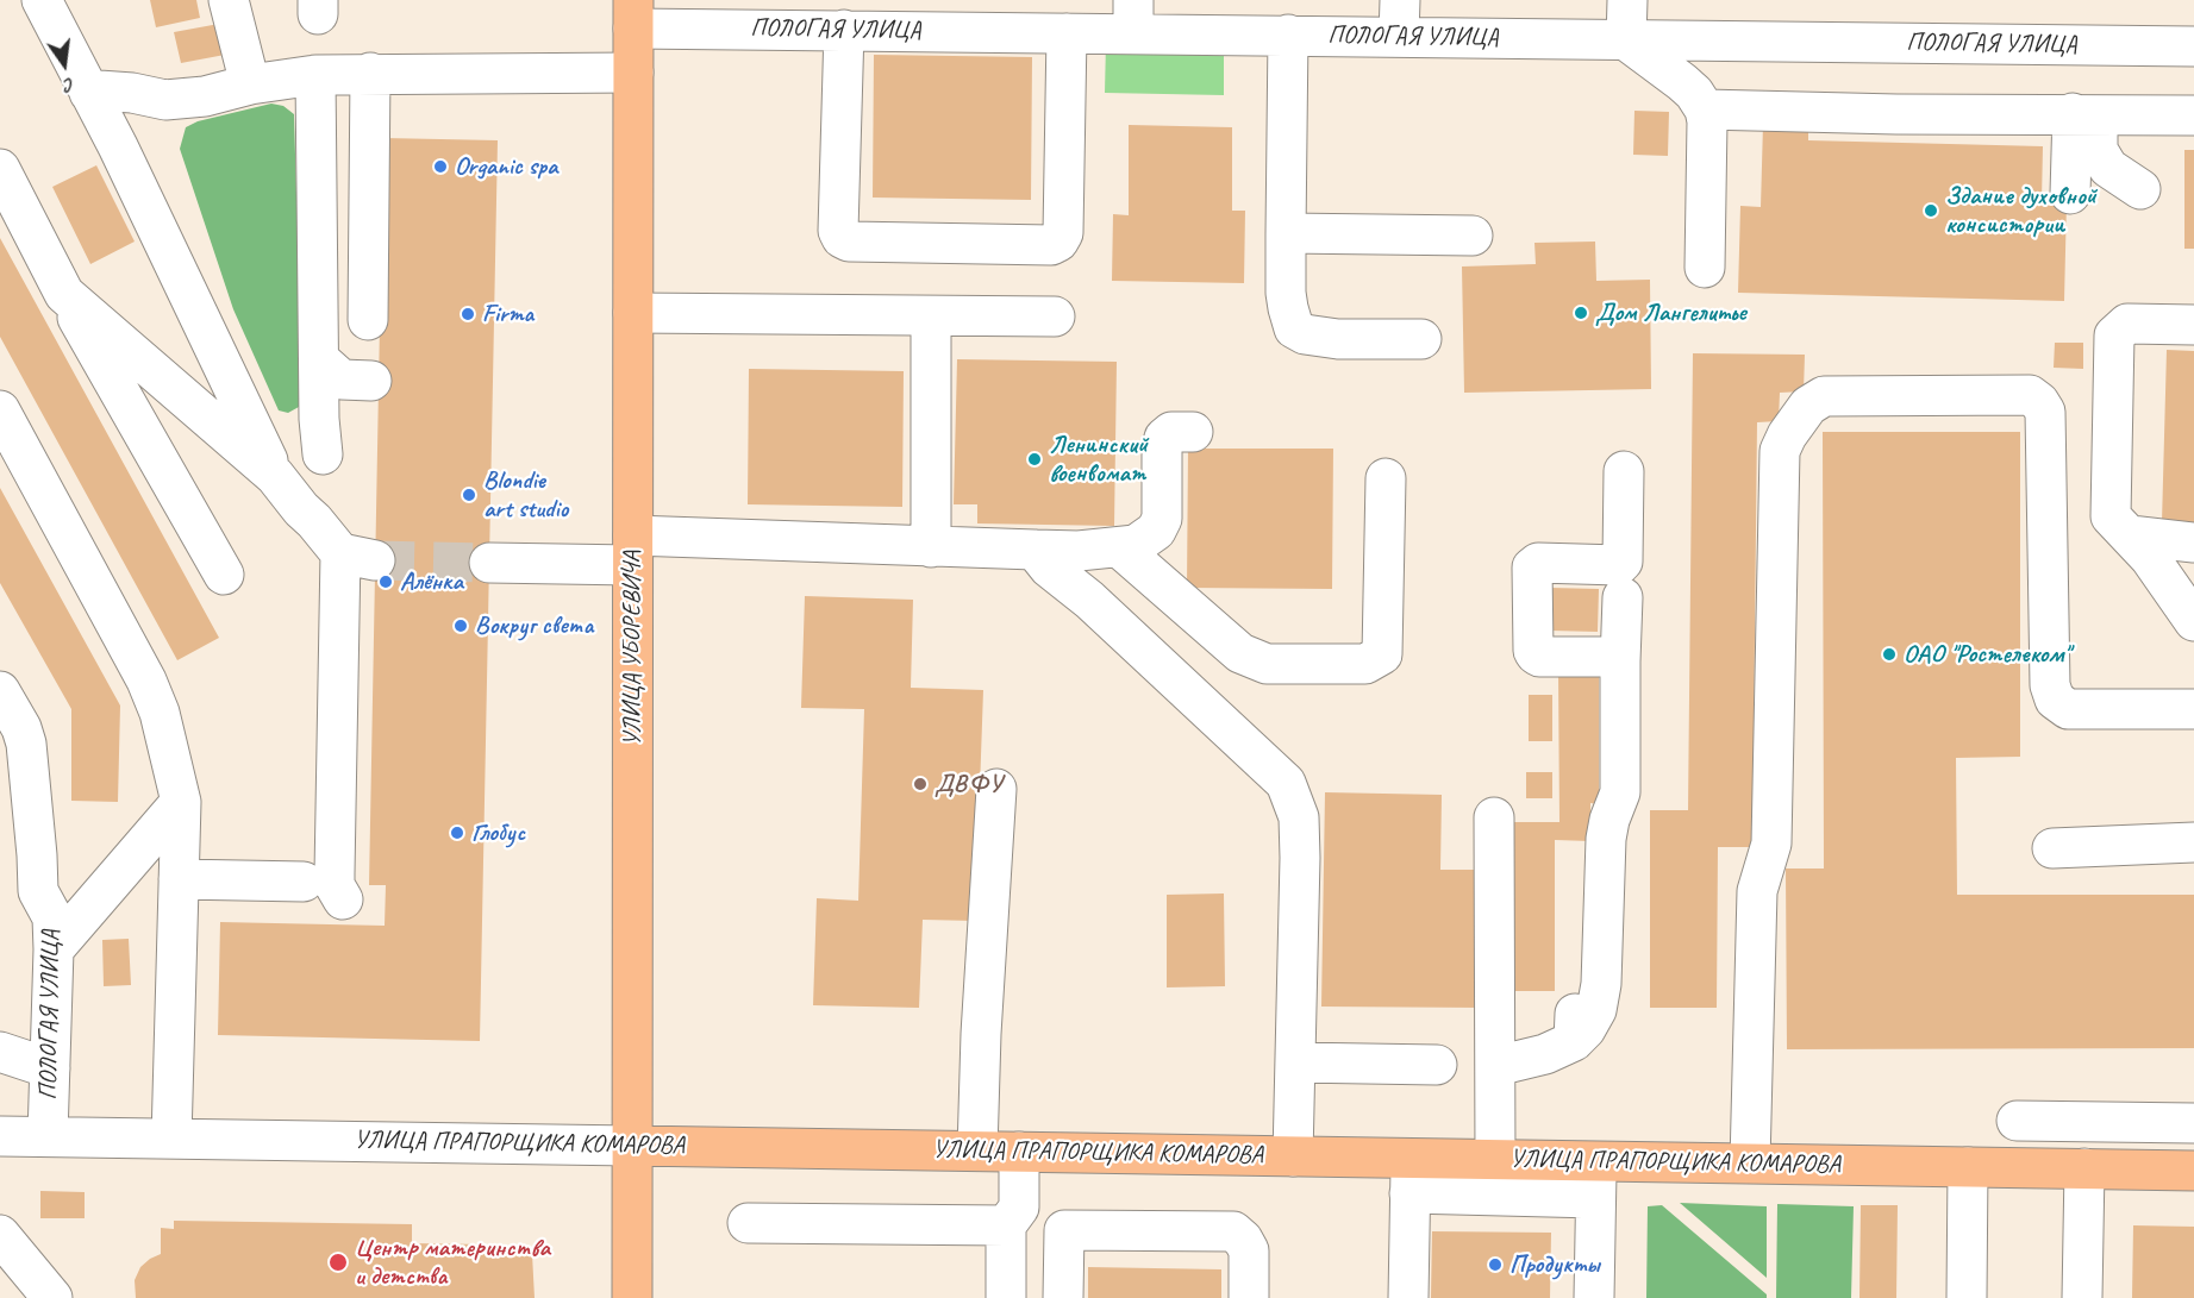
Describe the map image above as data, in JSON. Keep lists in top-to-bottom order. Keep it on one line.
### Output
{"streets":{"main road":["УЛИЦА УБОРЕВИЧА","УЛИЦА ПРАПОРЩИКА КОМАРОВА"],"street":["ПОЛОГАЯ УЛИЦА"]},"crossings":[["ПОЛОГАЯ УЛИЦА","УЛИЦА УБОРЕВИЧА"],["ПОЛОГАЯ УЛИЦА","УЛИЦА ПРАПОРЩИКА КОМАРОВА"],["УЛИЦА УБОРЕВИЧА","УЛИЦА ПРАПОРЩИКА КОМАРОВА"]],"places":["Organic spa","Здание духовной консистории","Дом Лангелитье","Firma","Ленинский военвомат","Blondie art studio","Алёнка","Вокруг света","ОАО \"Ростелеком\"","ДВФУ","Глобус","Центр материнства и детства","Продукты"],"north":"bottom"}
